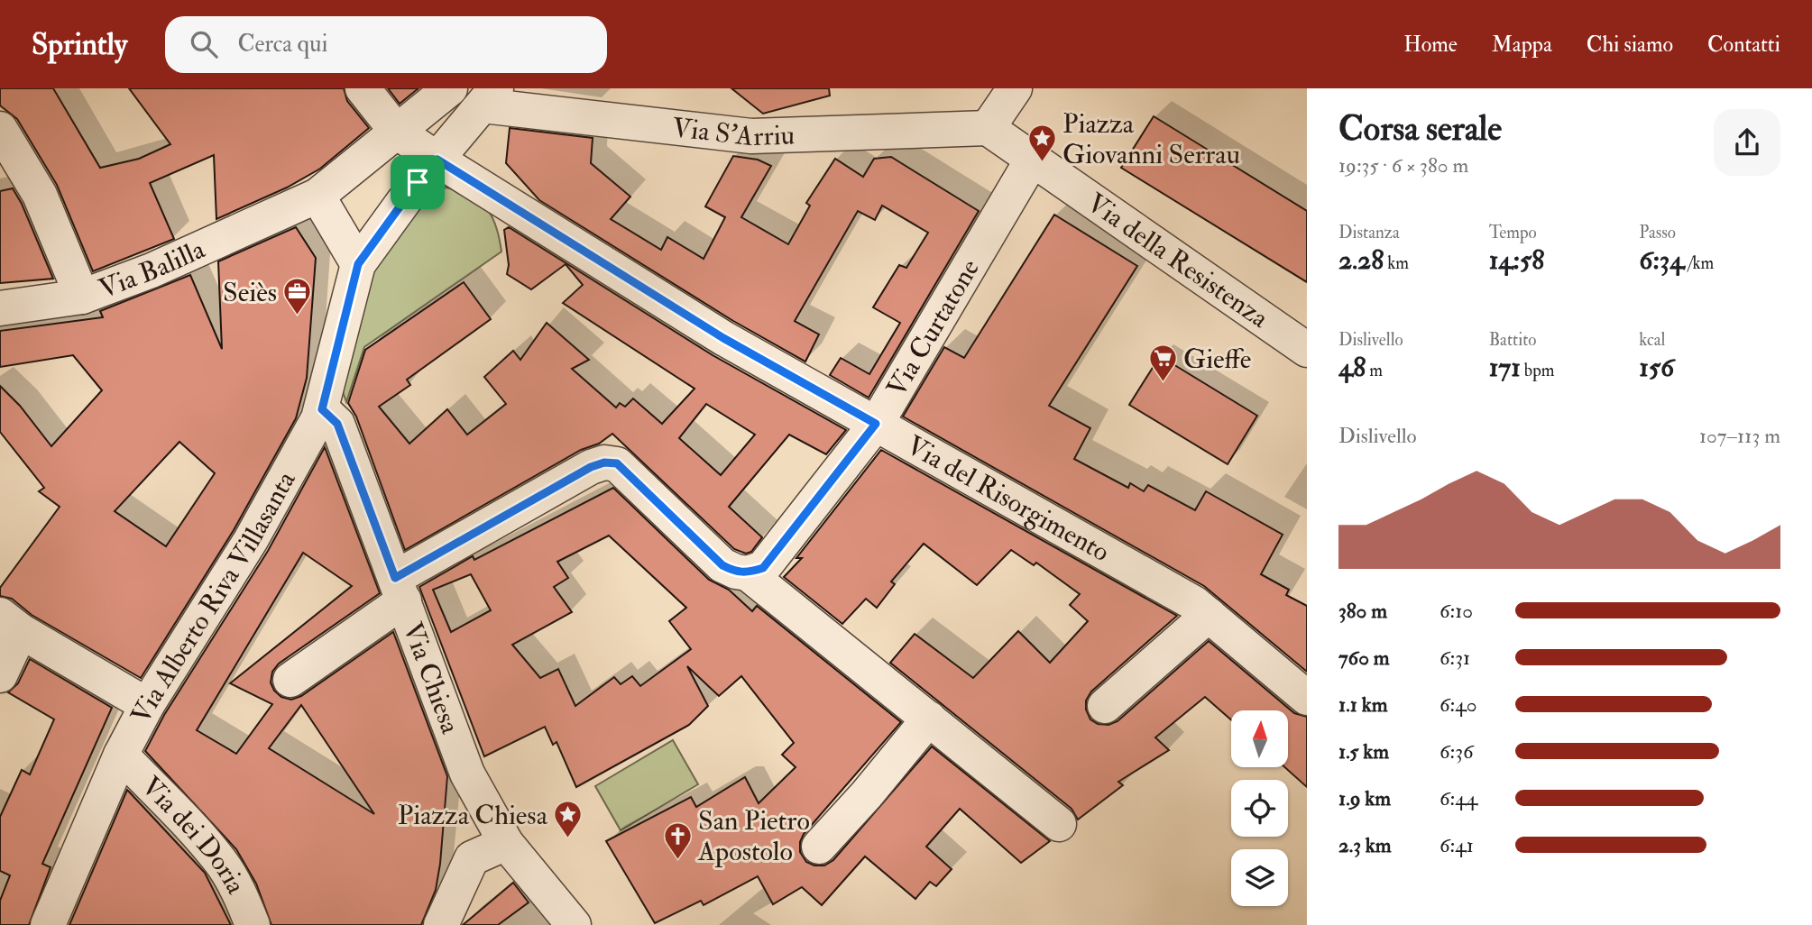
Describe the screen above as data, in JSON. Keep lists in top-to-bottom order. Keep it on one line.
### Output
{"streets":{"street":["Via S'Arriu","Via della Resistenza","Via Balilla","Via Curtatone","Via del Risorgimento","Via Alberto Riva Villasanta","Via Chiesa","Via dei Doria"]},"crossings":[["Via S'Arriu","Via della Resistenza"],["Via della Resistenza","Via Curtatone"],["Via Balilla","Via del Risorgimento"],["Via Curtatone","Via del Risorgimento"],["Via Alberto Riva Villasanta","Via Chiesa"],["Via Alberto Riva Villasanta","Via dei Doria"]],"places":{"place":["Piazza Giovanni Serrau","Piazza Chiesa"],"office":["Seiès"],"supermarket":["Gieffe"],"church":["San Pietro Apostolo"]},"north":"top","page":{"header":"Sprintly","search":"Cerca qui","nav":["Home","Mappa","Chi siamo","Contatti"],"heading":["Corsa serale","19:35 · 6 × 380 m"],"stats":[["Distanza","2.28 km"],["Tempo","14:58"],["Passo","6:34 /km"],["Dislivello","48 m"],["Battito","171 bpm"],["kcal","156"]],"chart":["Dislivello","107–113 m"],"list":[{"name":"380 m","note":"6:10"},{"name":"760 m","note":"6:31"},{"name":"1.1 km","note":"6:40"},{"name":"1.5 km","note":"6:36"},{"name":"1.9 km","note":"6:44"},{"name":"2.3 km","note":"6:41"}]}}
